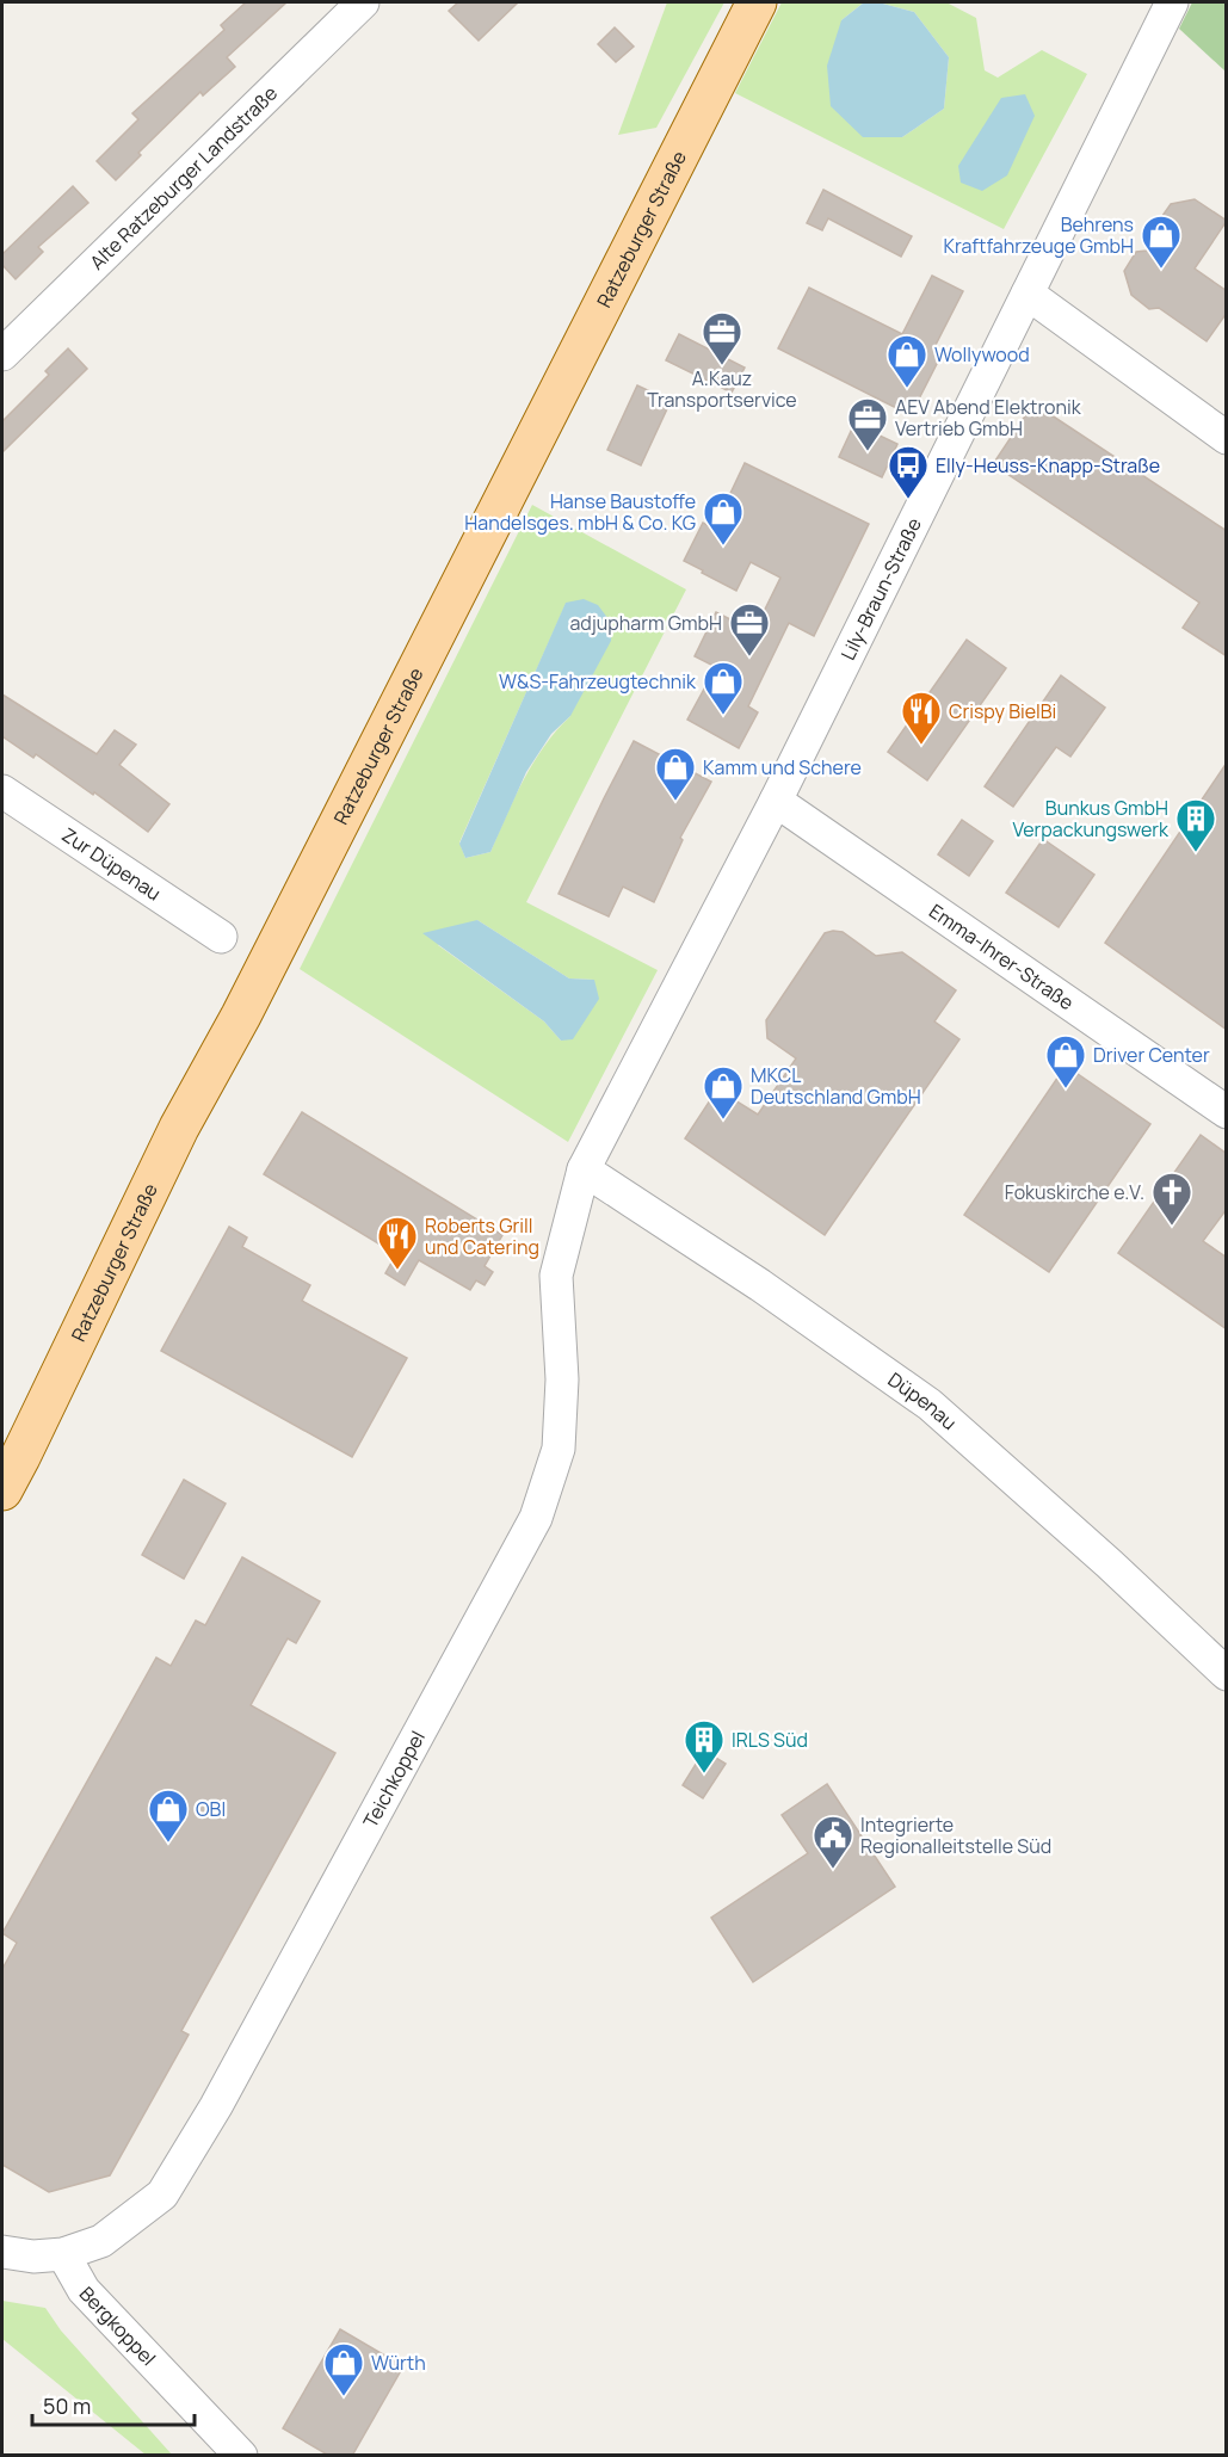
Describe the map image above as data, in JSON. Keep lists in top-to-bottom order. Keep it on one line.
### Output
{"streets":{"main road":["Ratzeburger Straße"],"street":["Alte Ratzeburger Landstraße","Lily-Braun-Straße","Zur Düpenau","Emma-Ihrer-Straße","Düpenau","Teichkoppel","Bergkoppel"]},"crossings":[["Lily-Braun-Straße","Emma-Ihrer-Straße"],["Lily-Braun-Straße","Düpenau"],["Lily-Braun-Straße","Teichkoppel"],["Düpenau","Teichkoppel"],["Teichkoppel","Bergkoppel"]],"places":{"shop":["Behrens Kraftfahrzeuge GmbH","Wollywood","Hanse Baustoffe Handelsges. mbH & Co. KG","W&S-Fahrzeugtechnik","Kamm und Schere","Driver Center","MKCL Deutschland GmbH","OBI","Würth"],"office":["A.Kauz Transportservice","AEV Abend Elektronik Vertrieb GmbH","adjupharm GmbH"],"bus stop":["Elly-Heuss-Knapp-Straße"],"restaurant":["Crispy BielBi","Roberts Grill und Catering"],"building":["Bunkus GmbH Verpackungswerk","IRLS Süd"],"church":["Fokuskirche e.V."],"public building":["Integrierte Regionalleitstelle Süd"]},"scale_bar":"50 m"}
